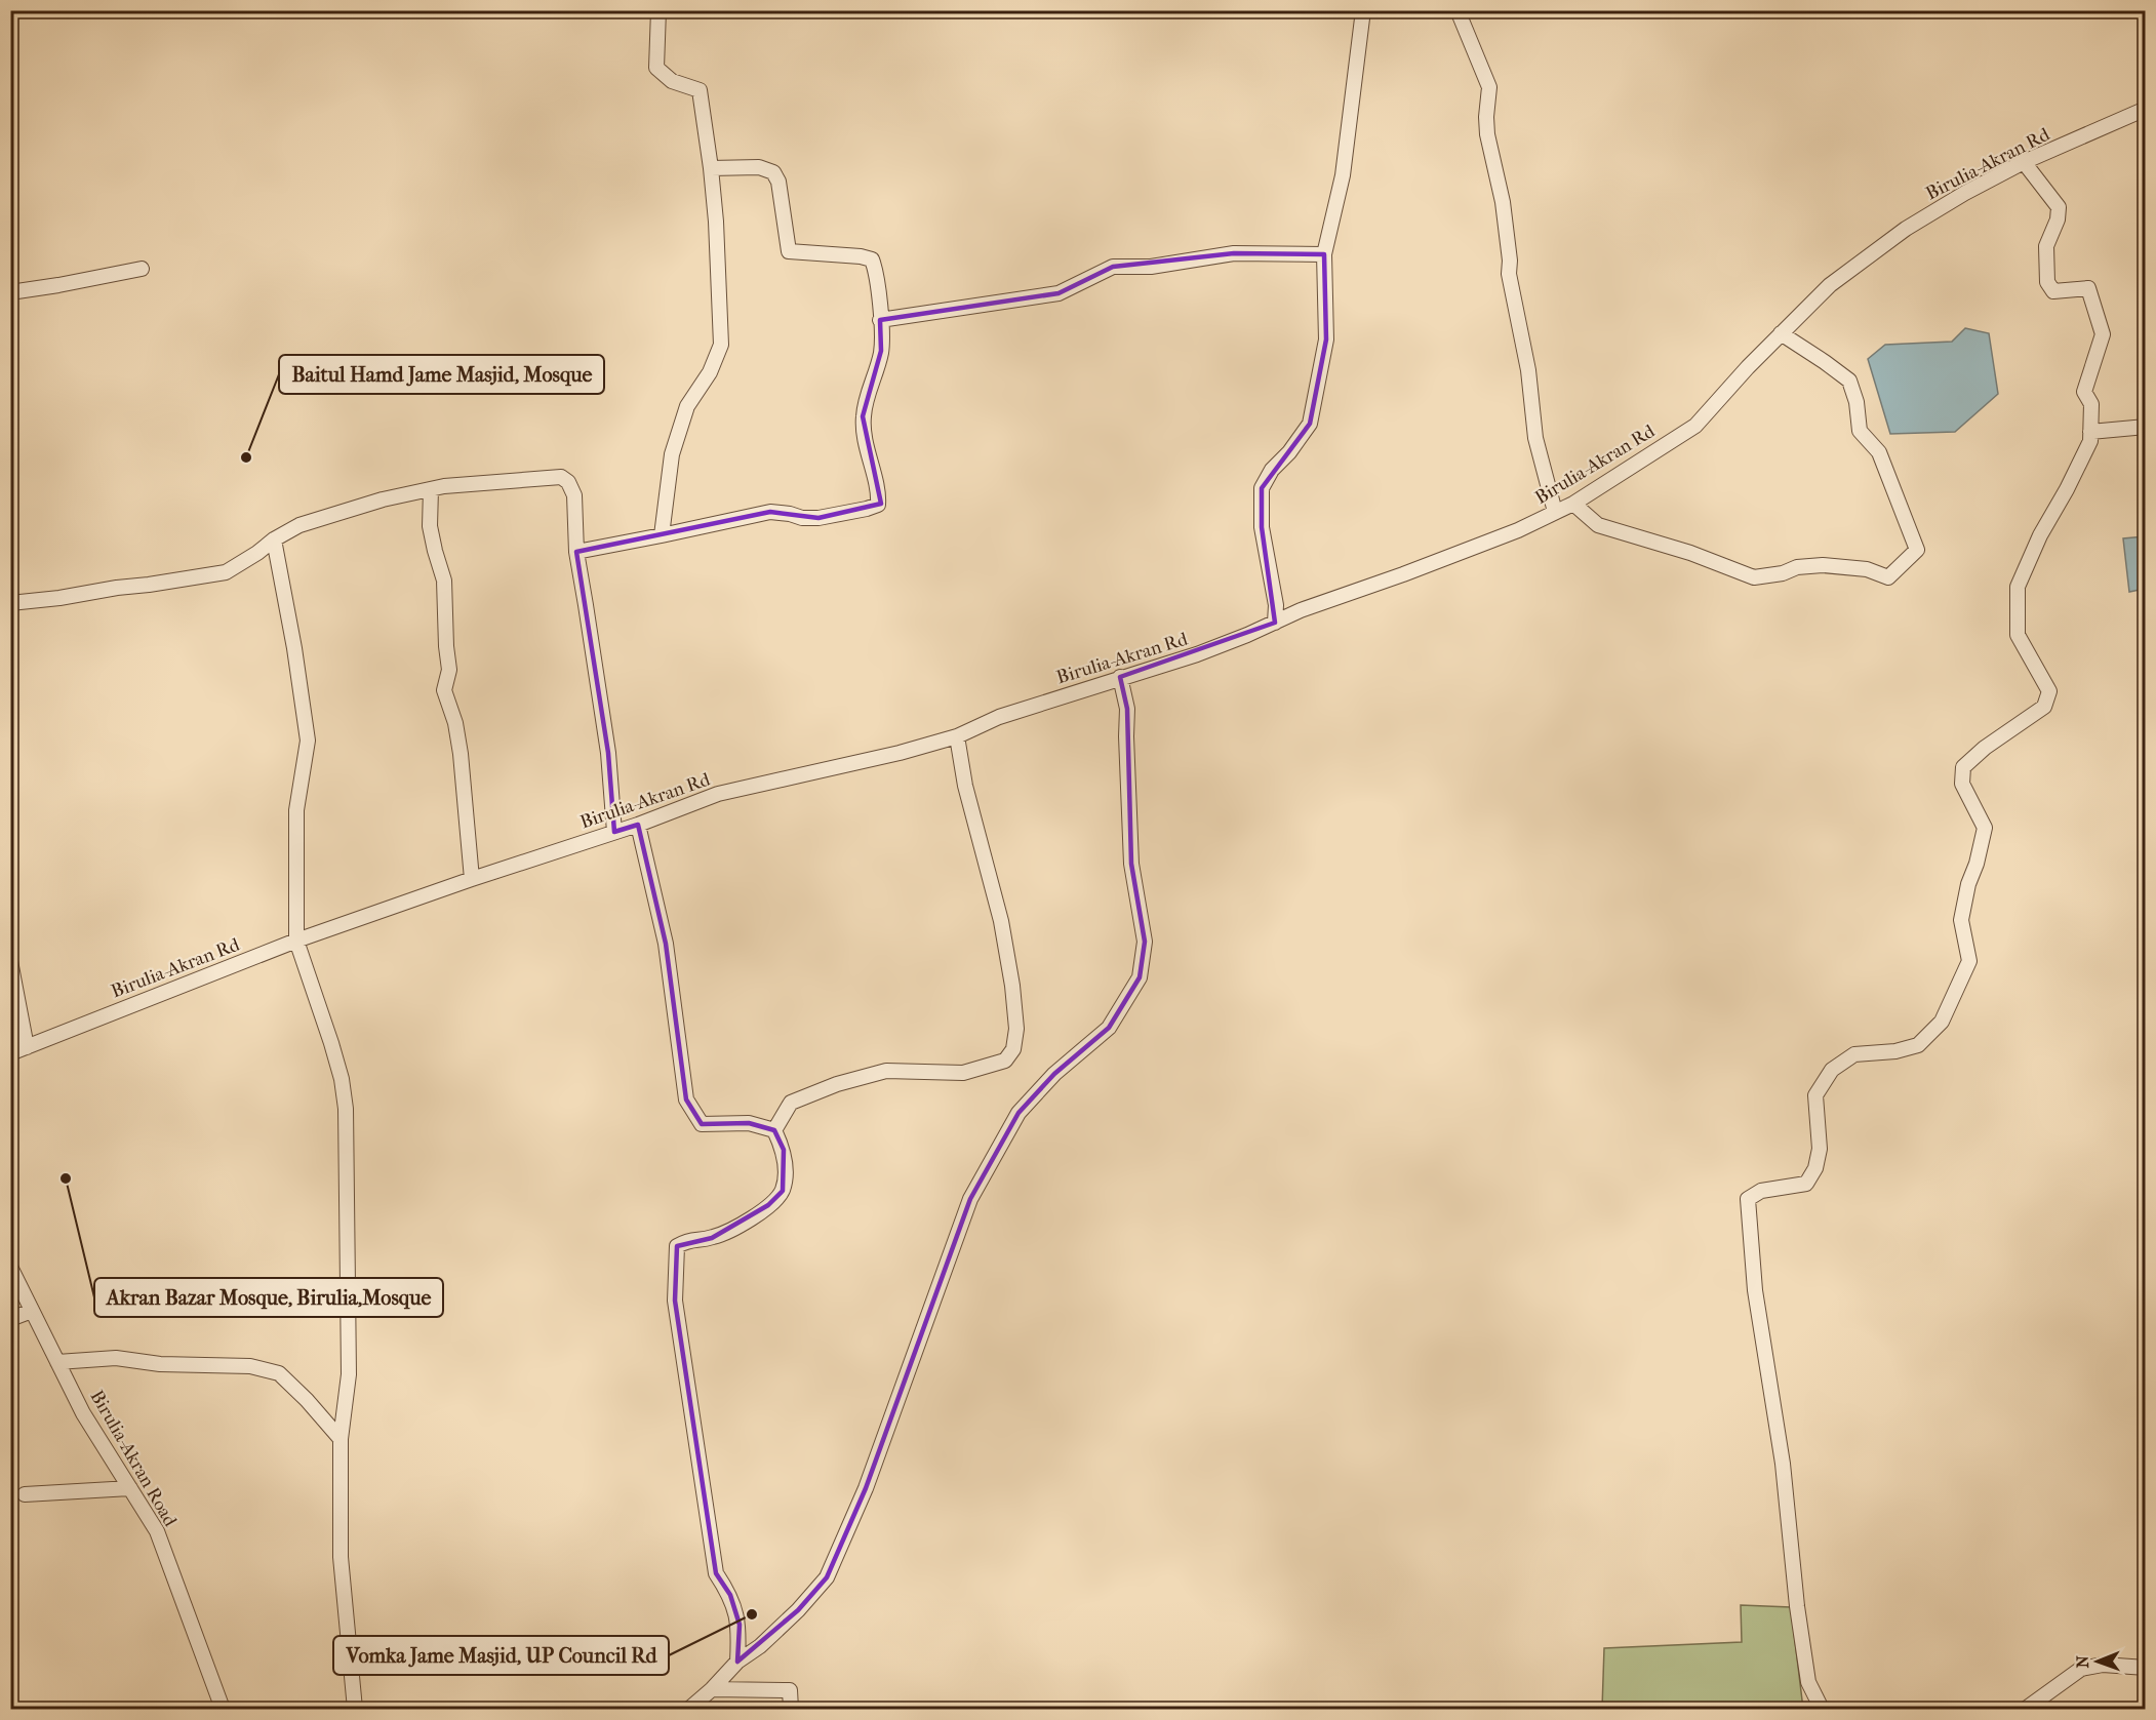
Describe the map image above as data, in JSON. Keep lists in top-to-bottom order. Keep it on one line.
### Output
{"streets":{"street":["Birulia-Akran Rd","Birulia-Akran Road"]},"places":["Baitul Hamd Jame Masjid, Mosque","Akran Bazar Mosque, Birulia,Mosque","Vomka Jame Masjid, UP Council Rd"],"north":"left"}
